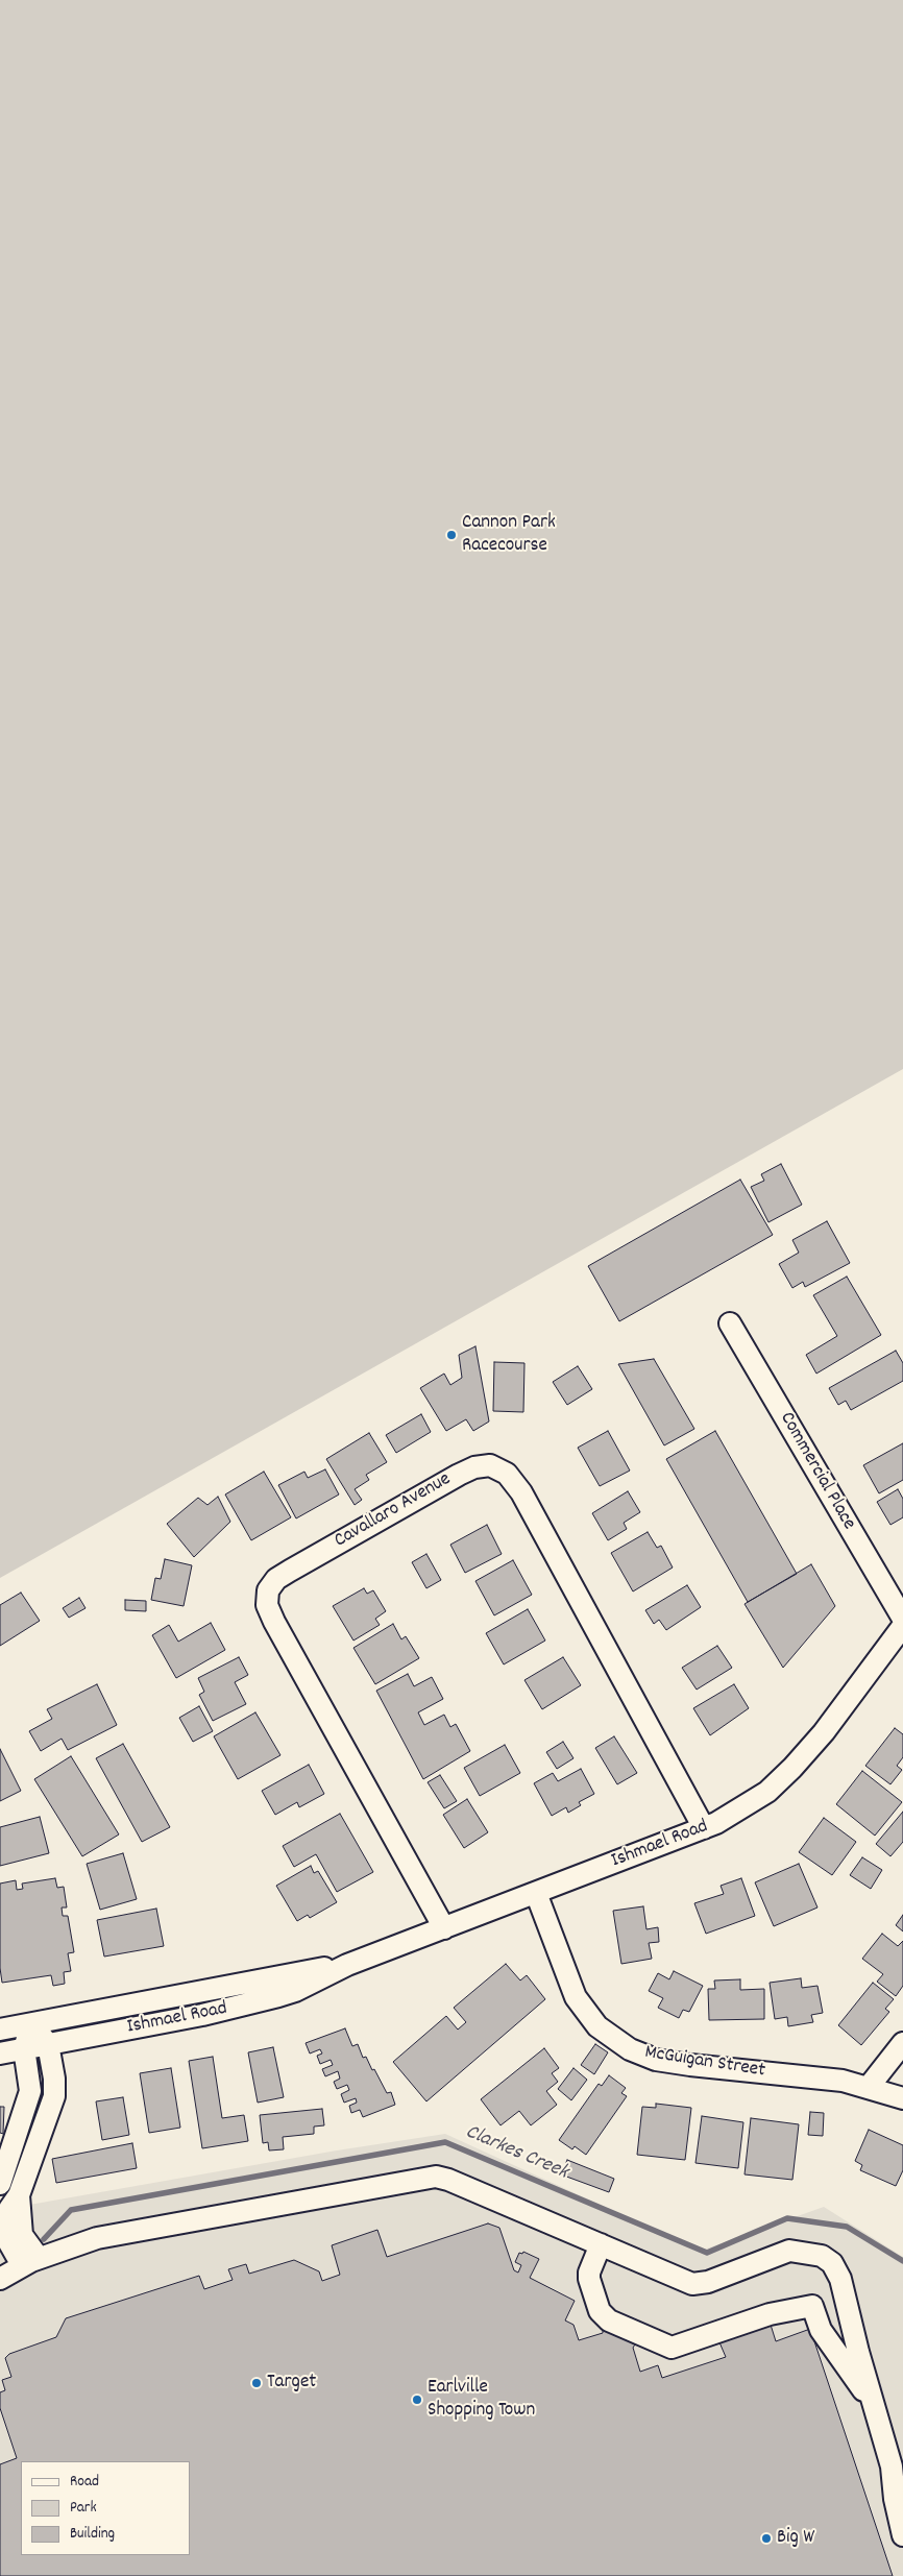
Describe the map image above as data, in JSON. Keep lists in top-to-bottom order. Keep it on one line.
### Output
{"streets":{"street":["Commercial Place","Cavallaro Avenue","Ishmael Road","McGuigan Street"]},"crossings":[["Cavallaro Avenue","Ishmael Road"],["Ishmael Road","McGuigan Street"]],"water":["Clarkes Creek"],"places":["Cannon Park Racecourse","Target","Earlville Shopping Town","Big W"],"legend":["Road","Park","Building"]}
